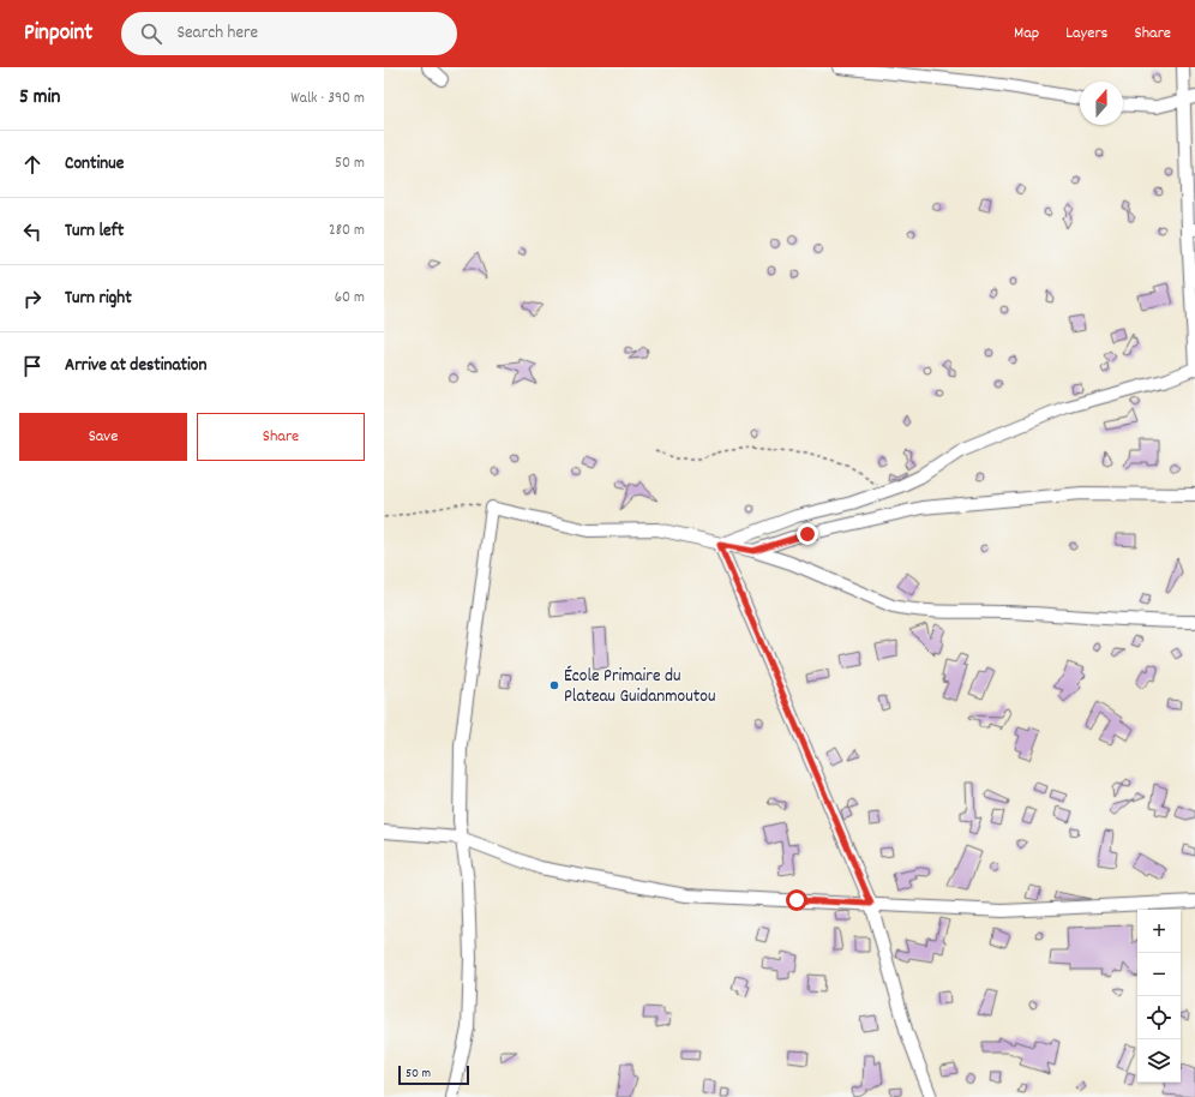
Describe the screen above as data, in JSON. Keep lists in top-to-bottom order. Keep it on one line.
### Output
{"places":["École Primaire du Plateau Guidanmoutou"],"scale_bar":"50 m","north":"top","page":{"header":"Pinpoint","search":"Search here","nav":["Map","Layers","Share"],"heading":["5 min","Walk · 390 m"],"list":[["Continue","50 m"],["Turn left","280 m"],["Turn right","60 m"],"Arrive at destination"],"buttons":["Save","Share"],"map_buttons":["+","−"],"scale":"50 m"}}
